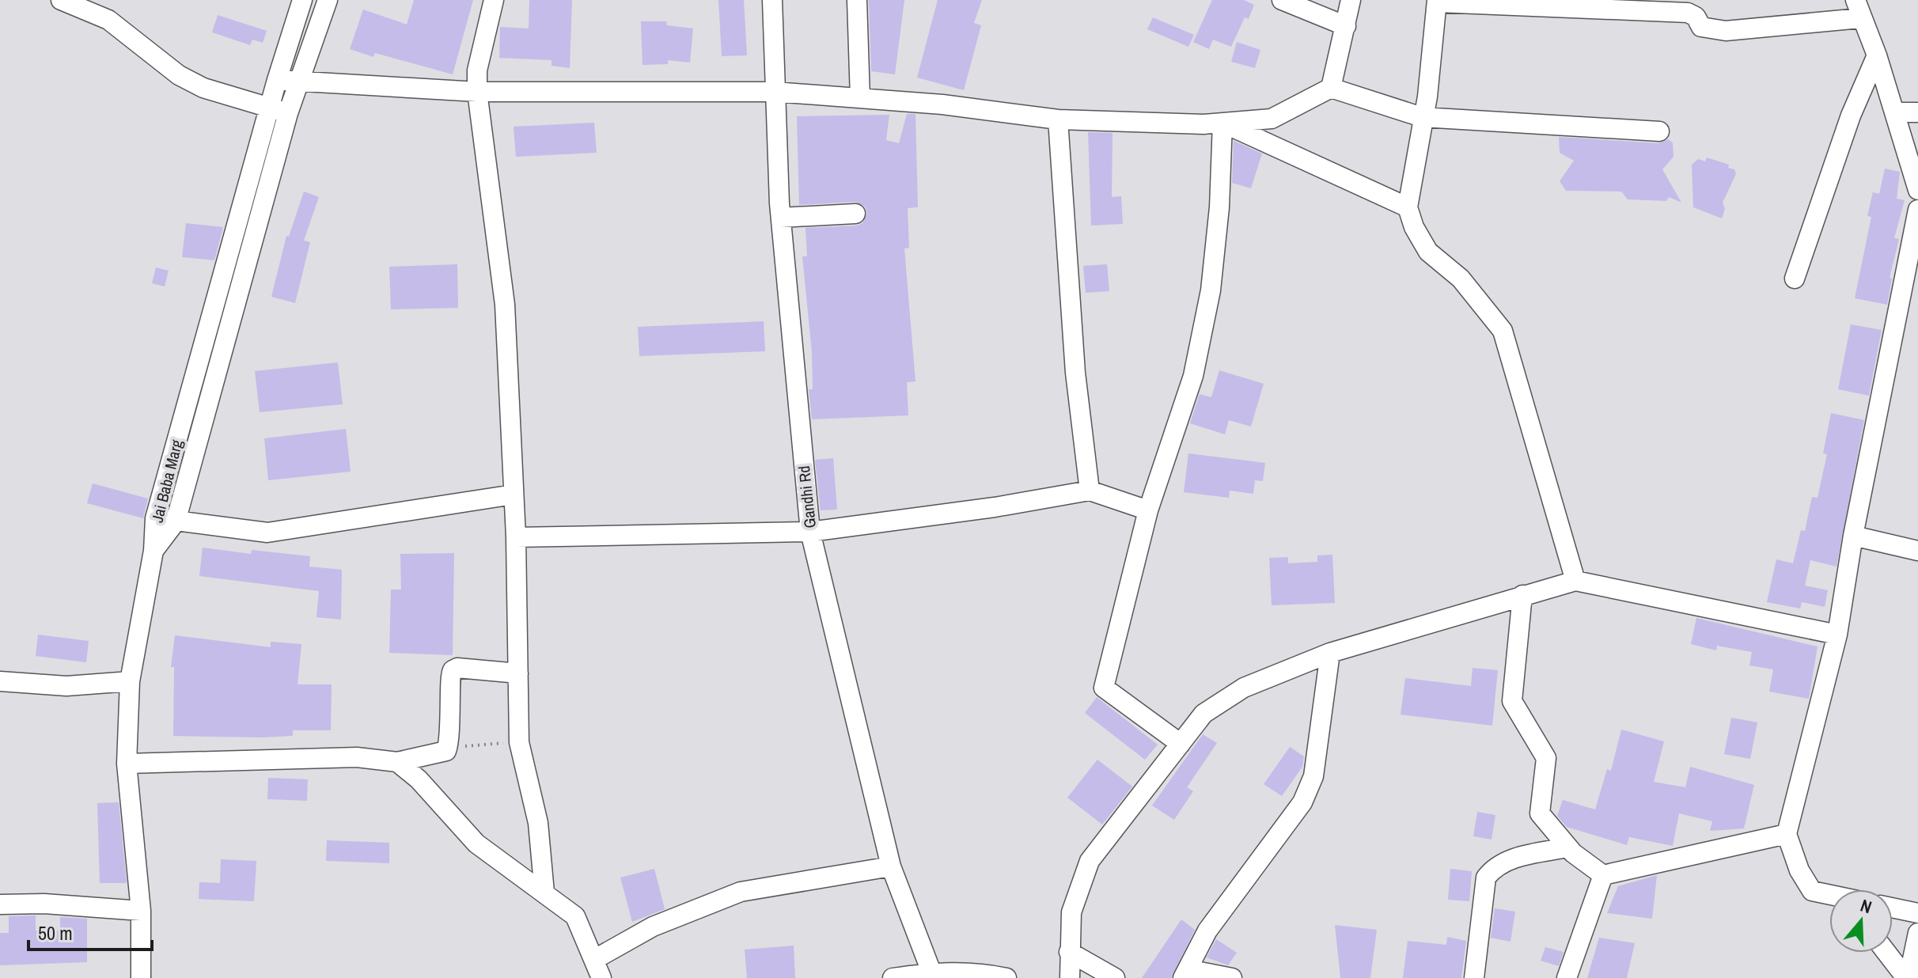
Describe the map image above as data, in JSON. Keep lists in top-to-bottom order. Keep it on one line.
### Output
{"streets":{"street":["Jai Baba Marg","Gandhi Rd"]},"scale_bar":"50 m","north":"top"}
